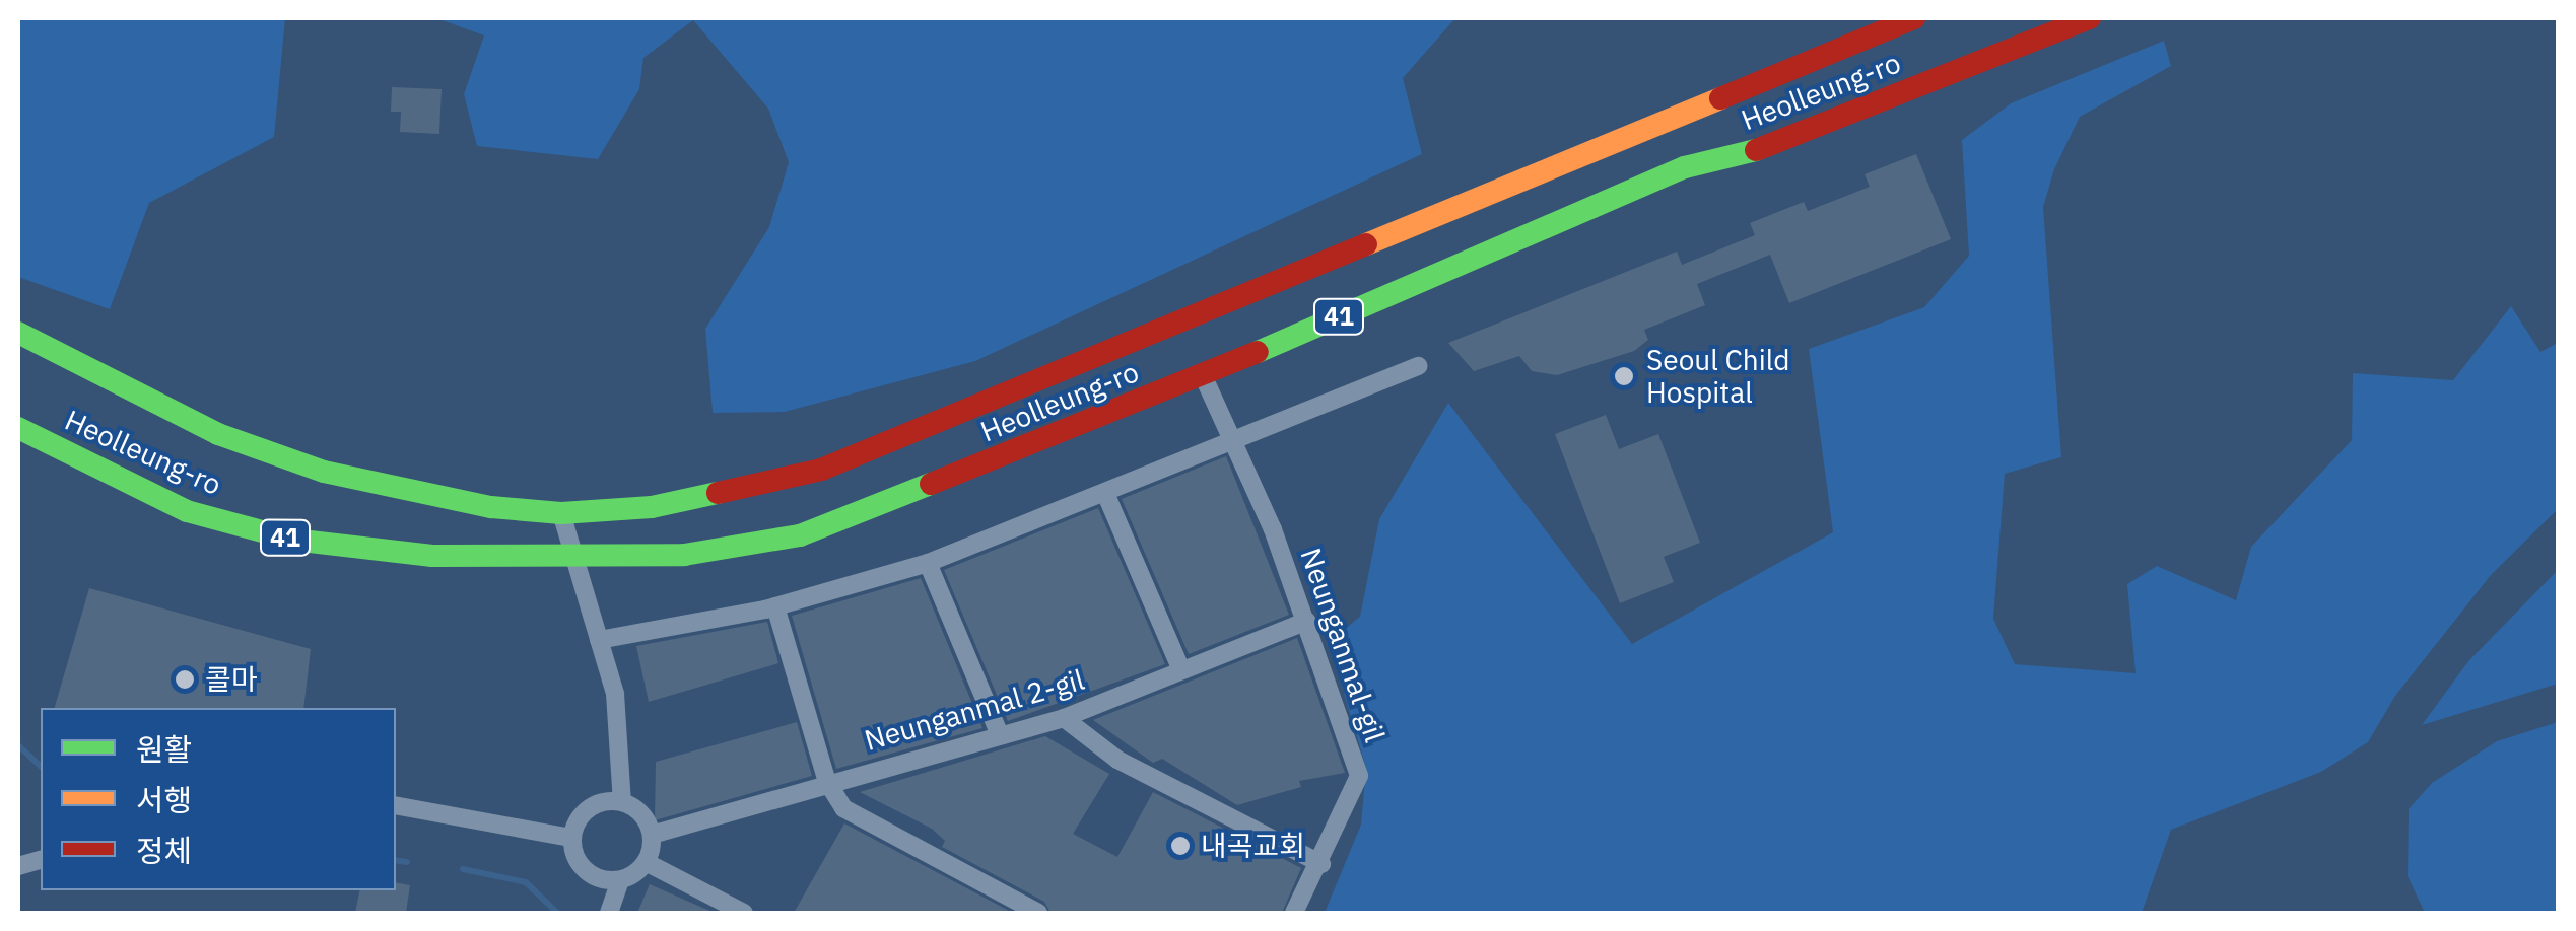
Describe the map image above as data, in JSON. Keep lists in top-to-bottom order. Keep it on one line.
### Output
{"streets":{"main road":["Heolleung-ro","41"],"street":["Neunganmal-gil","Neunganmal 2-gil"]},"crossings":[["Heolleung-ro","Neunganmal-gil"],["Neunganmal-gil","Neunganmal 2-gil"]],"places":["Seoul Child Hospital","콜마","내곡교회"],"legend":["원활","서행","정체"]}
